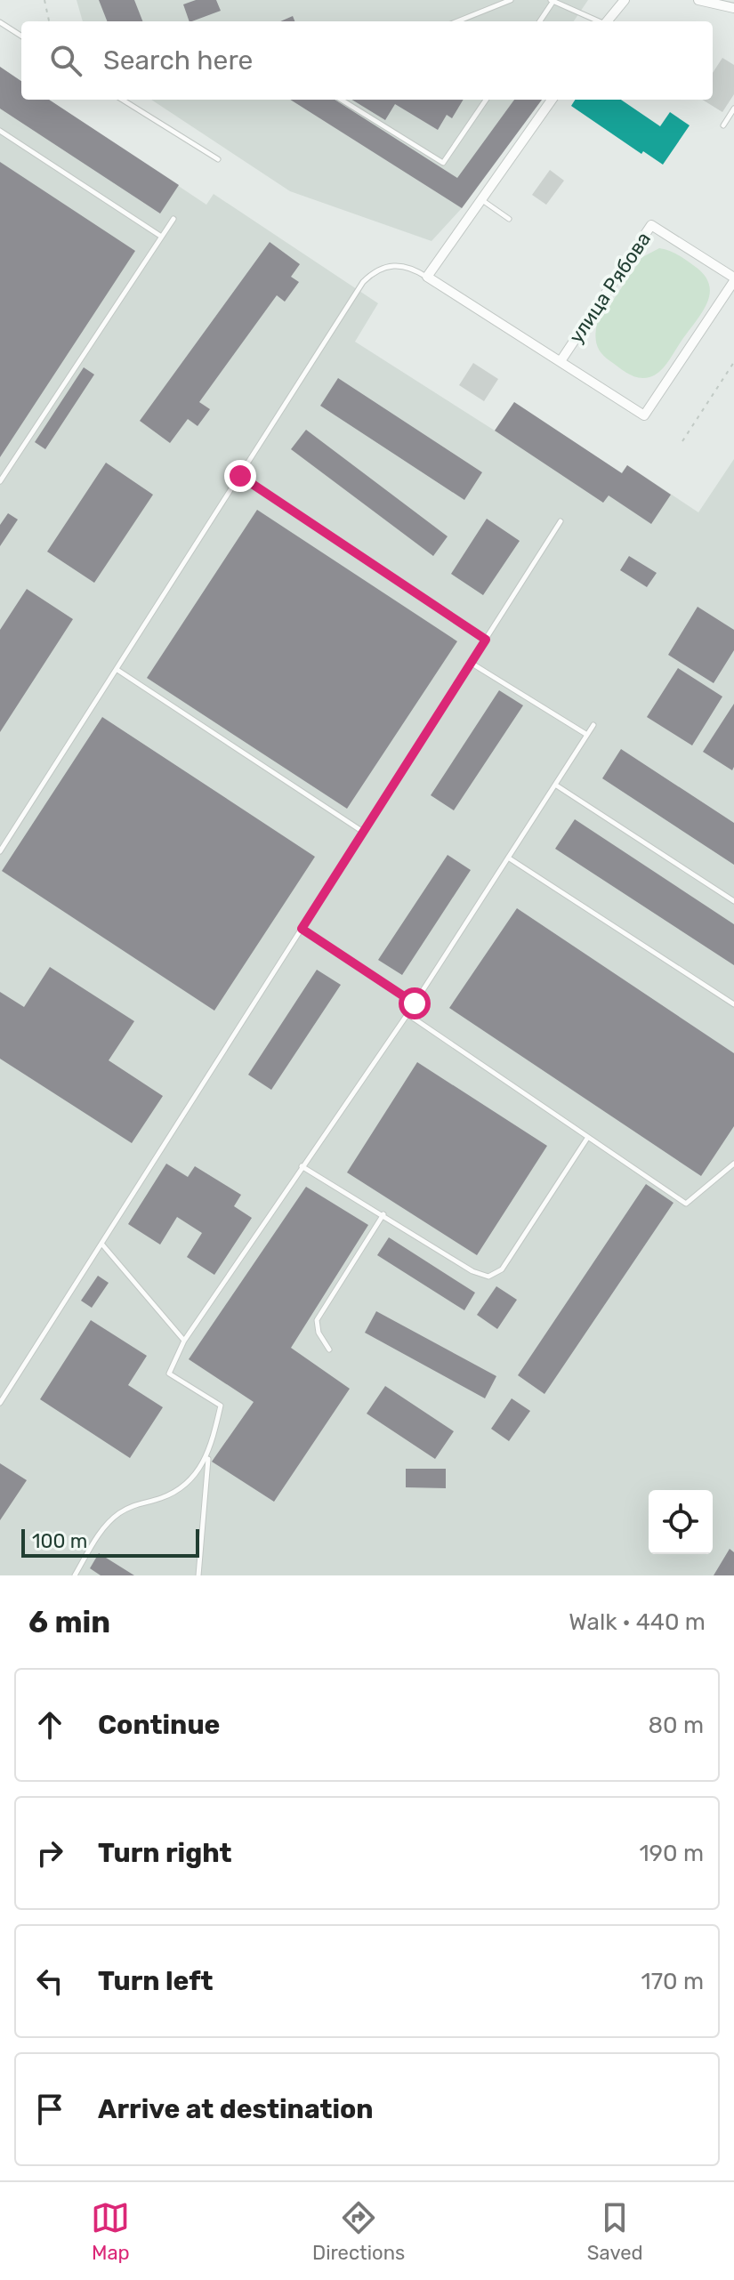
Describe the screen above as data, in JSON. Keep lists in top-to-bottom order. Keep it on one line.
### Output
{"streets":{"street":["улица Рябова"]},"scale_bar":"100 m","page":{"search":"Search here","scale":"100 m","heading":["6 min","Walk · 440 m"],"list":[["Continue","80 m"],["Turn right","190 m"],["Turn left","170 m"],"Arrive at destination"],"nav":["Map","Directions","Saved"]}}
